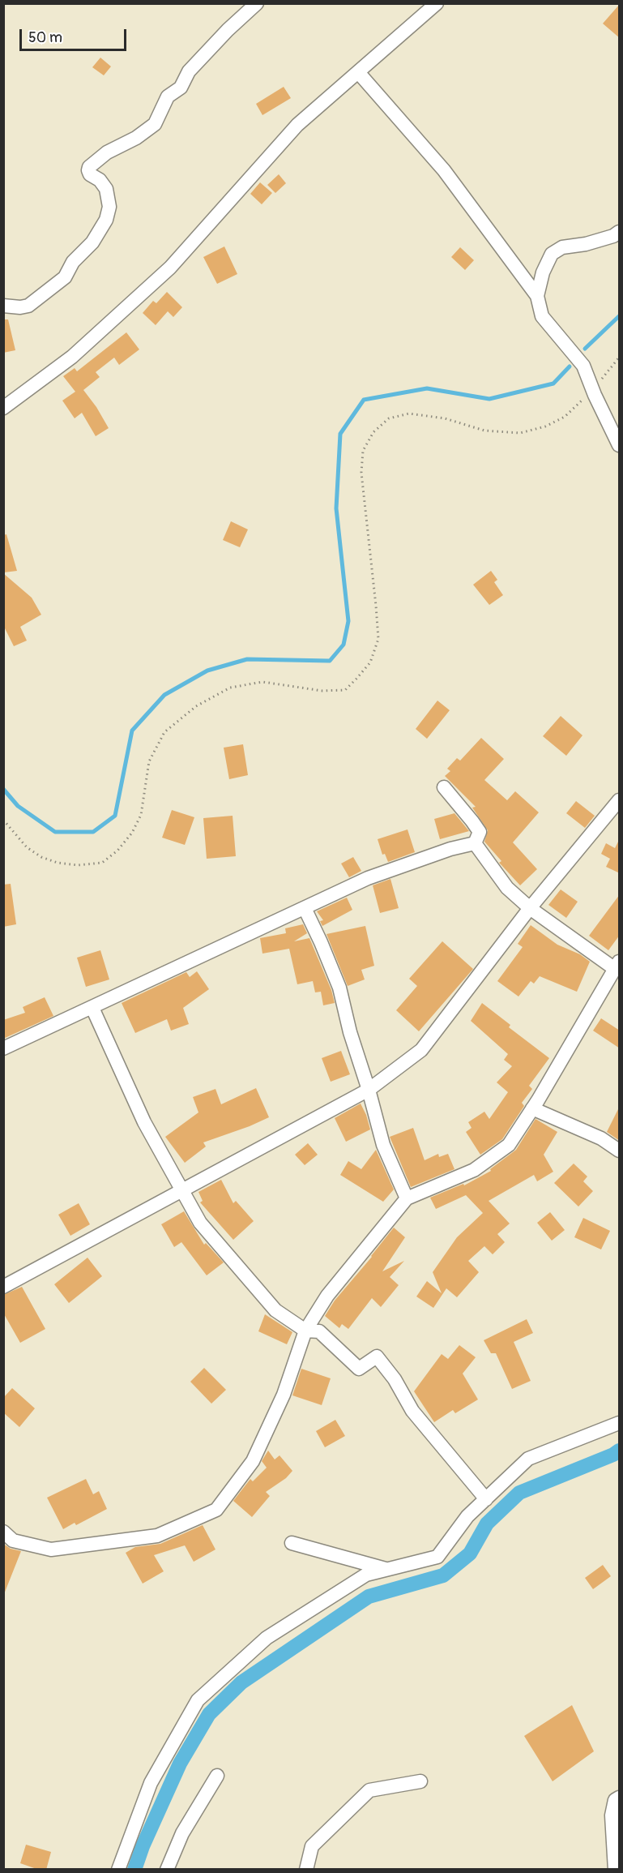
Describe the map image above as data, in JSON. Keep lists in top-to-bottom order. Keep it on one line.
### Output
{"scale_bar":"50 m"}
